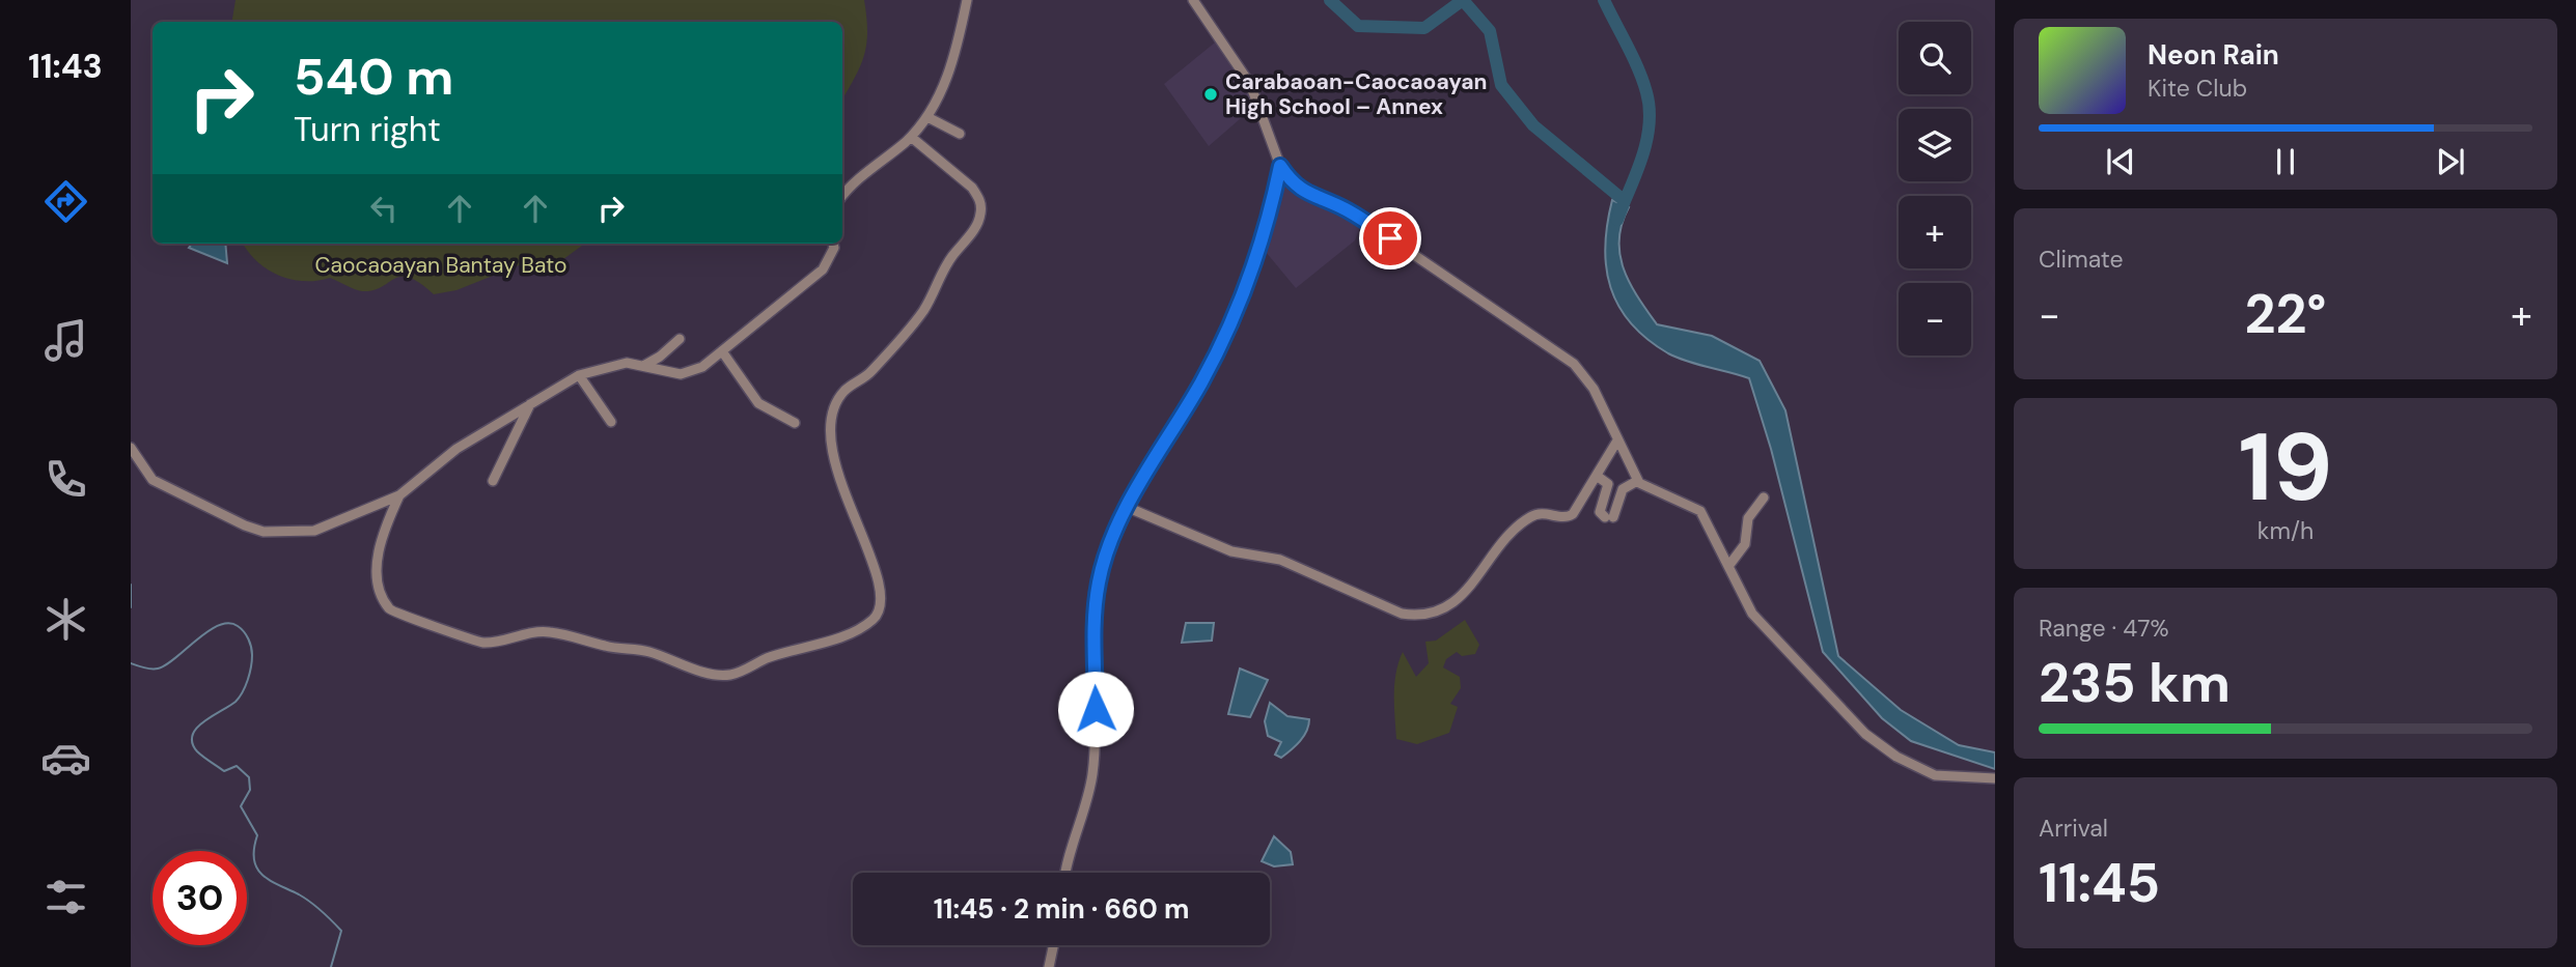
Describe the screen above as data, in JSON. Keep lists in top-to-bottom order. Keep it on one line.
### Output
{"parks":["Caocaoayan Bantay Bato"],"places":["Carabaoan-Caocaoayan High School – Annex"],"page":{"tabs":"11:43","map_buttons":["+","−"],"turn":["540 m","Turn right"],"song":["Neon Rain","Kite Club"],"tile":["Climate",["19","km/h"],["Range · 47%","235 km"],["Arrival","11:45"]],"heat":["−","22°","+"],"limit":"30","trip":"11:45 · 2 min · 660 m"}}
